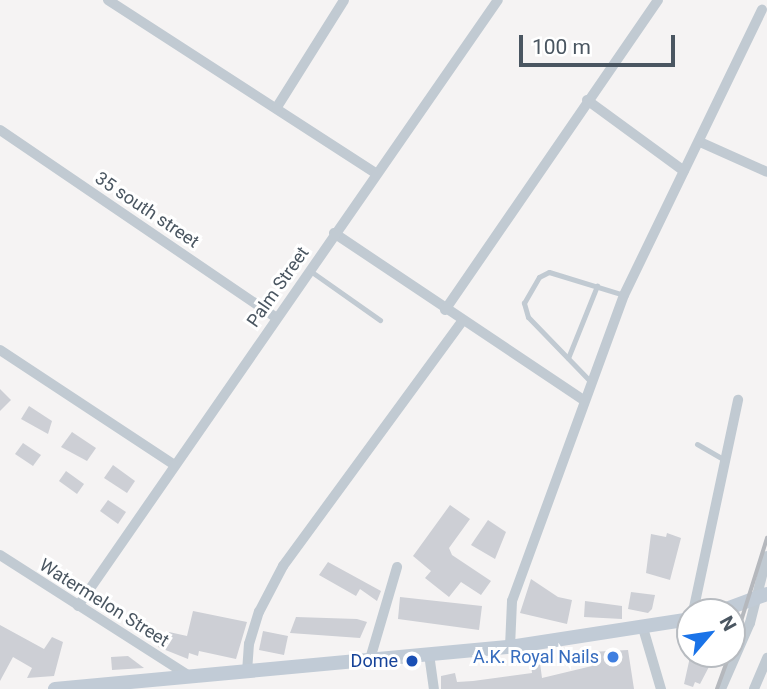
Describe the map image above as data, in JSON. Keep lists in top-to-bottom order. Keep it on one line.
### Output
{"streets":{"street":["35 south street","Palm Street","Watermelon Street"]},"crossings":[["35 south street","Palm Street"],["Palm Street","Watermelon Street"]],"places":["A.K. Royal Nails","Dome"],"scale_bar":"100 m","north":"top right"}
